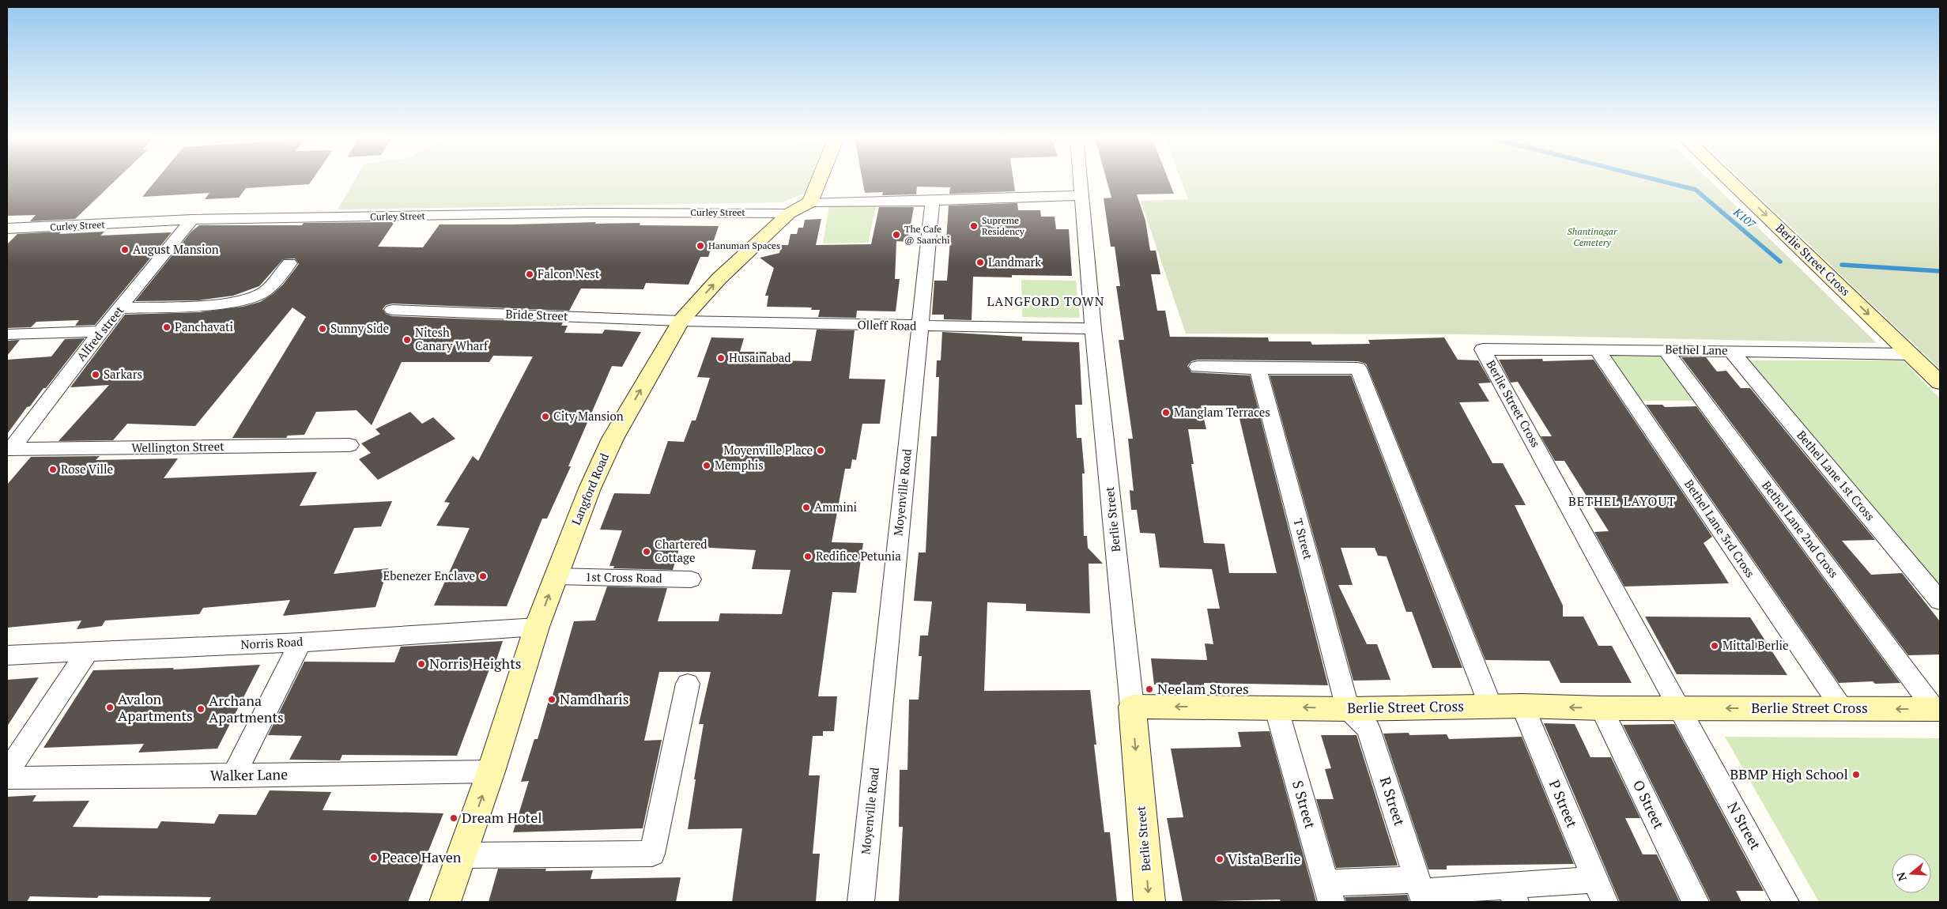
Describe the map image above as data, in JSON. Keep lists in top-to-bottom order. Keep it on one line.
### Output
{"streets":{"street":["Curley Street","Berlie Street Cross","Bride Street","Olleff Road","Alfred street","Bethel Lane","Wellington Street","Bethel Lane 1st Cross","Langford Road","Moyenville Road","Berlie Street","Bethel Lane 3rd Cross","Bethel Lane 2nd Cross","T Street","1st Cross Road","Norris Road","Walker Lane","R Street","P Street","S Street","O Street","N Street"]},"crossings":[["Curley Street","Alfred street"],["Curley Street","Langford Road"],["Berlie Street Cross","Bethel Lane"],["Berlie Street Cross","Berlie Street"],["Berlie Street Cross","Bethel Lane 3rd Cross"],["Berlie Street Cross","Bethel Lane 2nd Cross"],["Berlie Street Cross","T Street"],["Berlie Street Cross","R Street"],["Berlie Street Cross","P Street"],["Berlie Street Cross","S Street"],["Berlie Street Cross","O Street"],["Berlie Street Cross","N Street"],["Bride Street","Olleff Road"],["Bride Street","Langford Road"],["Olleff Road","Langford Road"],["Olleff Road","Moyenville Road"],["Olleff Road","Berlie Street"],["Alfred street","Wellington Street"],["Bethel Lane","Bethel Lane 1st Cross"],["Bethel Lane","Bethel Lane 3rd Cross"],["Bethel Lane","Bethel Lane 2nd Cross"],["Langford Road","1st Cross Road"],["Langford Road","Norris Road"],["Langford Road","Walker Lane"],["T Street","R Street"]],"one_way":["Langford Road"],"districts":["LANGFORD TOWN","BETHEL LAYOUT"],"water":["K107"],"parks":["Shantinagar Cemetery"],"places":["Supreme Residency","The Cafe @ Saanchi","Hanuman Spaces","August Mansion","Landmark","Falcon Nest","Panchavati","Sunny Side","Nitesh Canary Wharf","Husainabad","Sarkars","Manglam Terraces","City Mansion","Moyenville Place","Memphis","Rose Ville","Ammini","Chartered Cottage","Redifice Petunia","Ebenezer Enclave","Mittal Berlie","Norris Heights","Neelam Stores","Namdharis","Avalon Apartments","Archana Apartments","BBMP High School","Dream Hotel","Peace Haven","Vista Berlie"],"north":"left"}
